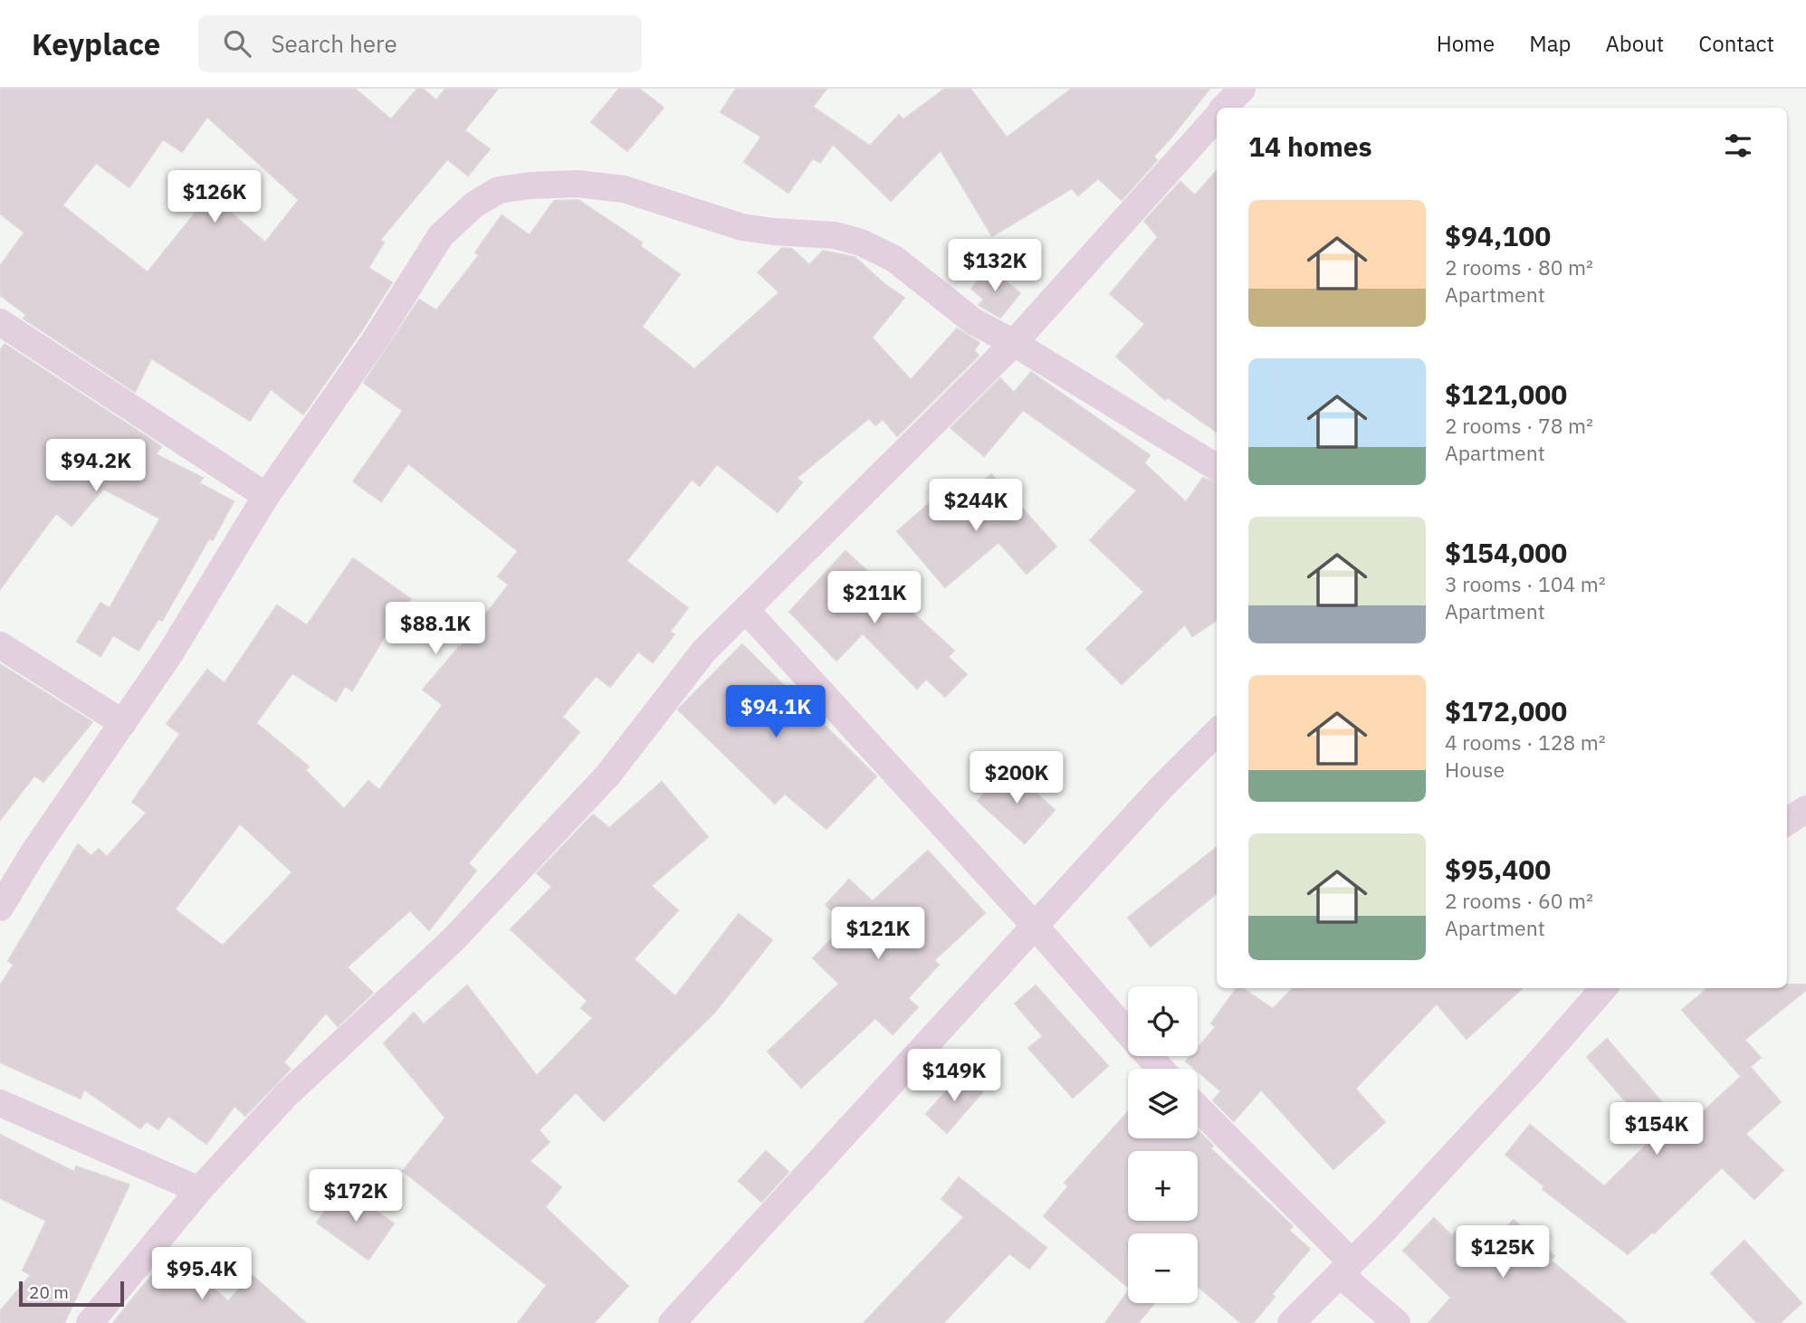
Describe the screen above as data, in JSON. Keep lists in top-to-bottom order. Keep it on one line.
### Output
{"scale_bar":"20 m","page":{"header":"Keyplace","search":"Search here","nav":["Home","Map","About","Contact"],"heading":"14 homes","price":["$126K","$132K","$94.2K","$244K","$211K","$88.1K","$94.1K","$200K","$121K","$149K","$154K","$172K","$125K","$95.4K"],"list":[{"name":"$94,100","note":"2 rooms · 80 m² · Apartment"},{"name":"$121,000","note":"2 rooms · 78 m² · Apartment"},{"name":"$154,000","note":"3 rooms · 104 m² · Apartment"},{"name":"$172,000","note":"4 rooms · 128 m² · House"},{"name":"$95,400","note":"2 rooms · 60 m² · Apartment"}],"map_buttons":["+","−"],"scale":"20 m"}}
